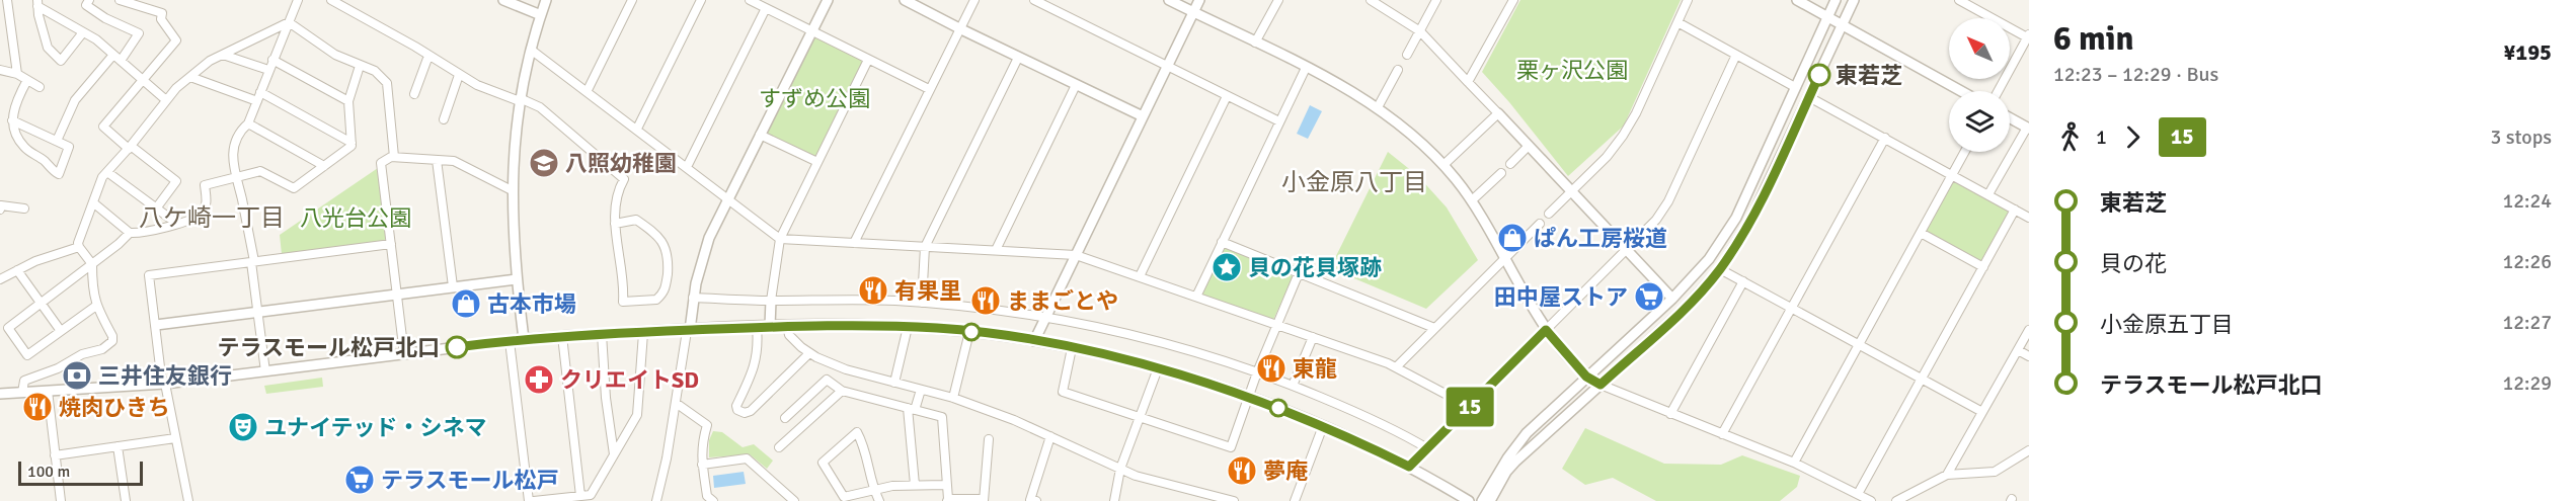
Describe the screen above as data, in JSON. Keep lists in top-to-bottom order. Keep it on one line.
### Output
{"districts":["小金原八丁目","八ケ崎一丁目"],"parks":["栗ヶ沢公園","すずめ公園","八光台公園"],"places":{"other":["東若芝","テラスモール松戸北口"],"school or university":["八照幼稚園"],"shop":["ぱん工房桜道","古本市場"],"place":["貝の花貝塚跡"],"restaurant":["有果里","ままごとや","東龍","焼肉ひきち","夢庵"],"supermarket":["田中屋ストア","テラスモール松戸"],"bank":["三井住友銀行"],"pharmacy":["クリエイトSD"],"theatre":["ユナイテッド・シネマ"]},"lines":["bus line 15"],"scale_bar":"100 m","north":"top left","page":{"on_map":"15","heading":["6 min","12:23 – 12:29 · Bus","¥195"],"legs":["1","15","3 stops"],"list":[{"name":"東若芝","value":"12:24"},{"name":"貝の花","value":"12:26"},{"name":"小金原五丁目","value":"12:27"},{"name":"テラスモール松戸北口","value":"12:29"}],"scale":"100 m"}}
